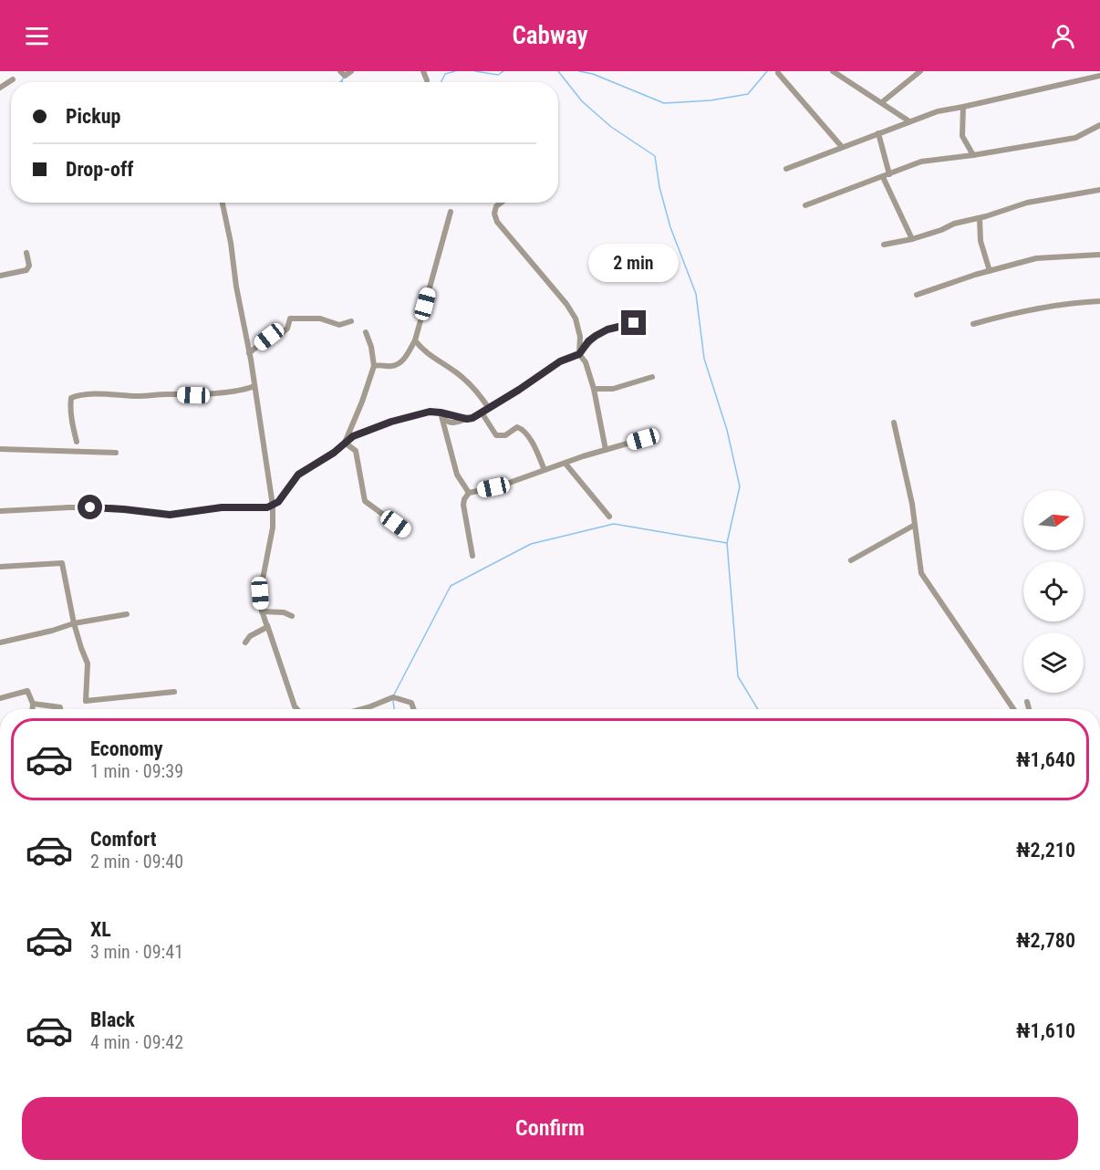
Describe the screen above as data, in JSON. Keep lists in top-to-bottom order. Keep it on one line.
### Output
{"north":"right","page":{"header":"Cabway","banner":["Pickup","Drop-off"],"bubble":"2 min","list":[{"name":"Economy","note":"1 min · 09:39","value":"₦1,640"},{"name":"Comfort","note":"2 min · 09:40","value":"₦2,210"},{"name":"XL","note":"3 min · 09:41","value":"₦2,780"},{"name":"Black","note":"4 min · 09:42","value":"₦1,610"}],"buttons":"Confirm"}}
